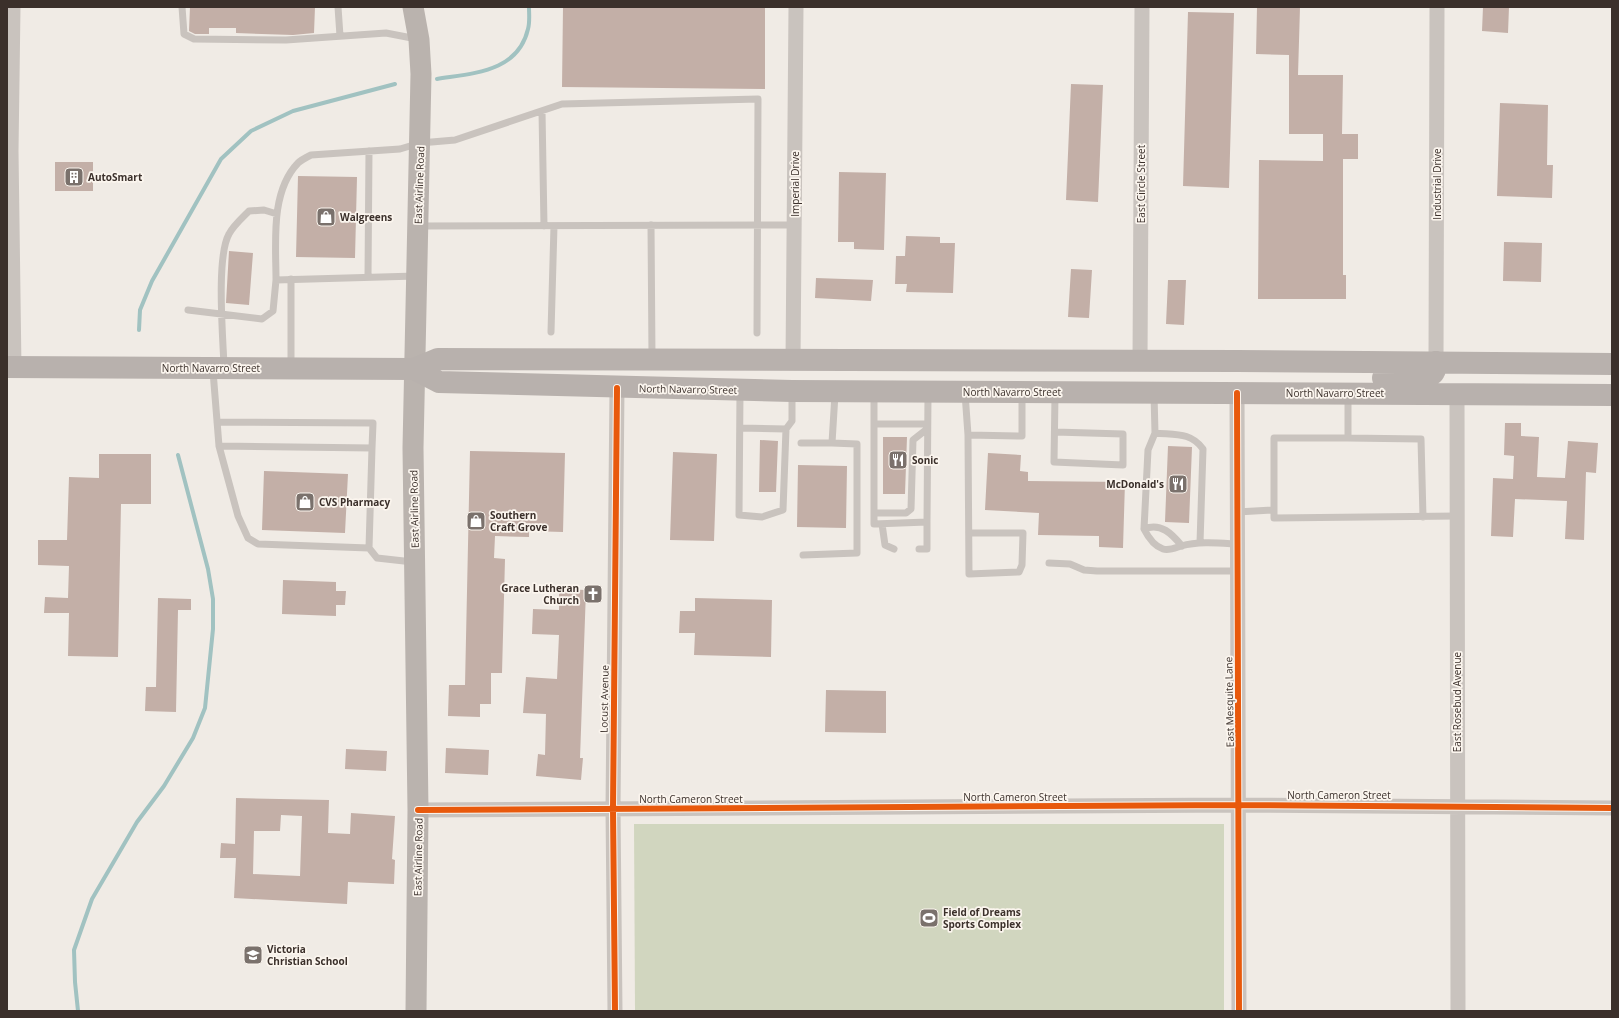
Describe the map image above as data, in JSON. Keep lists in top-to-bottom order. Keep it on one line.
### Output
{"streets":{"main road":["East Airline Road","North Navarro Street"],"street":["Imperial Drive","East Circle Street","Industrial Drive","Locust Avenue","East Mesquite Lane","East Rosebud Avenue","North Cameron Street"]},"crossings":[["Imperial Drive","North Navarro Street"],["East Circle Street","North Navarro Street"],["Industrial Drive","North Navarro Street"],["East Airline Road","North Navarro Street"],["East Airline Road","North Cameron Street"],["North Navarro Street","Locust Avenue"],["North Navarro Street","East Mesquite Lane"],["North Navarro Street","East Rosebud Avenue"],["Locust Avenue","North Cameron Street"],["East Mesquite Lane","North Cameron Street"],["East Rosebud Avenue","North Cameron Street"]],"places":{"building":["AutoSmart"],"shop":["Walgreens","CVS Pharmacy","Southern Craft Grove"],"restaurant":["Sonic","McDonald's"],"church":["Grace Lutheran Church"],"sports":["Field of Dreams Sports Complex"],"school or university":["Victoria Christian School"]}}
